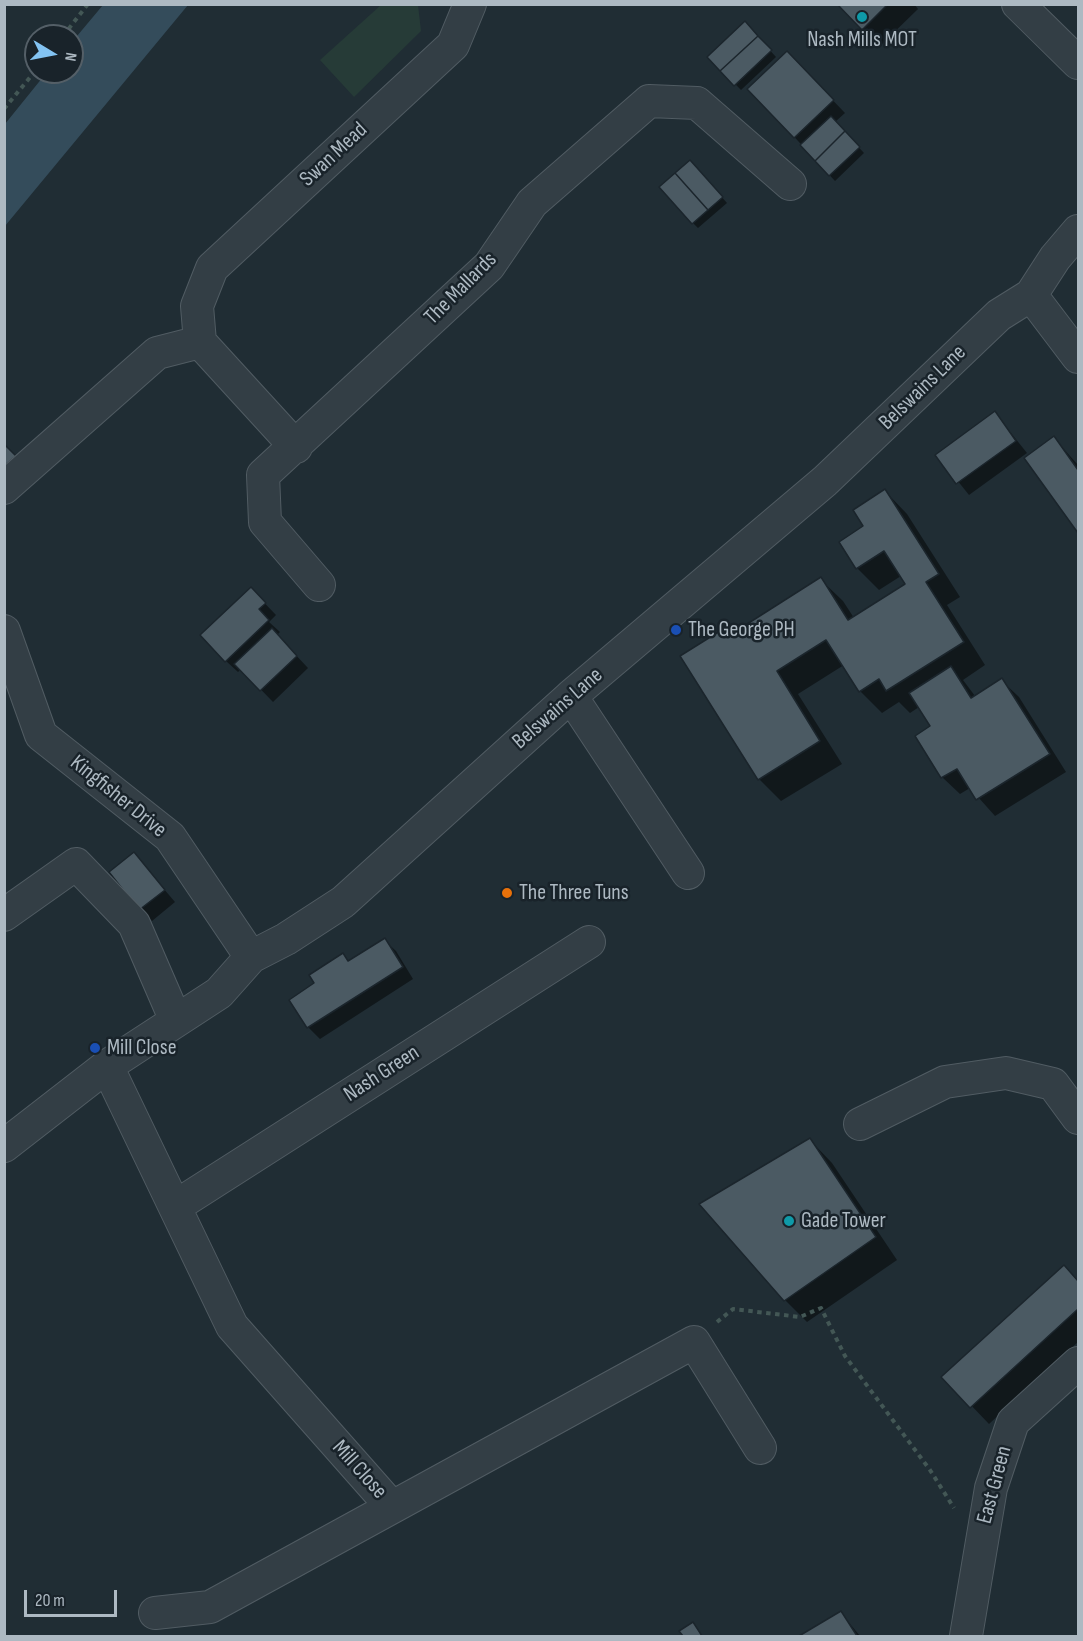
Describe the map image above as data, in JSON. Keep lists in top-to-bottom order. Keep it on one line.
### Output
{"streets":{"street":["Swan Mead","The Mallards","Belswains Lane","Kingfisher Drive","Nash Green","Mill Close","East Green"]},"crossings":[["Belswains Lane","Kingfisher Drive"],["Belswains Lane","Mill Close"],["Nash Green","Mill Close"]],"places":["Nash Mills MOT","The George PH","The Three Tuns","Mill Close","Gade Tower"],"scale_bar":"20 m","north":"right"}
